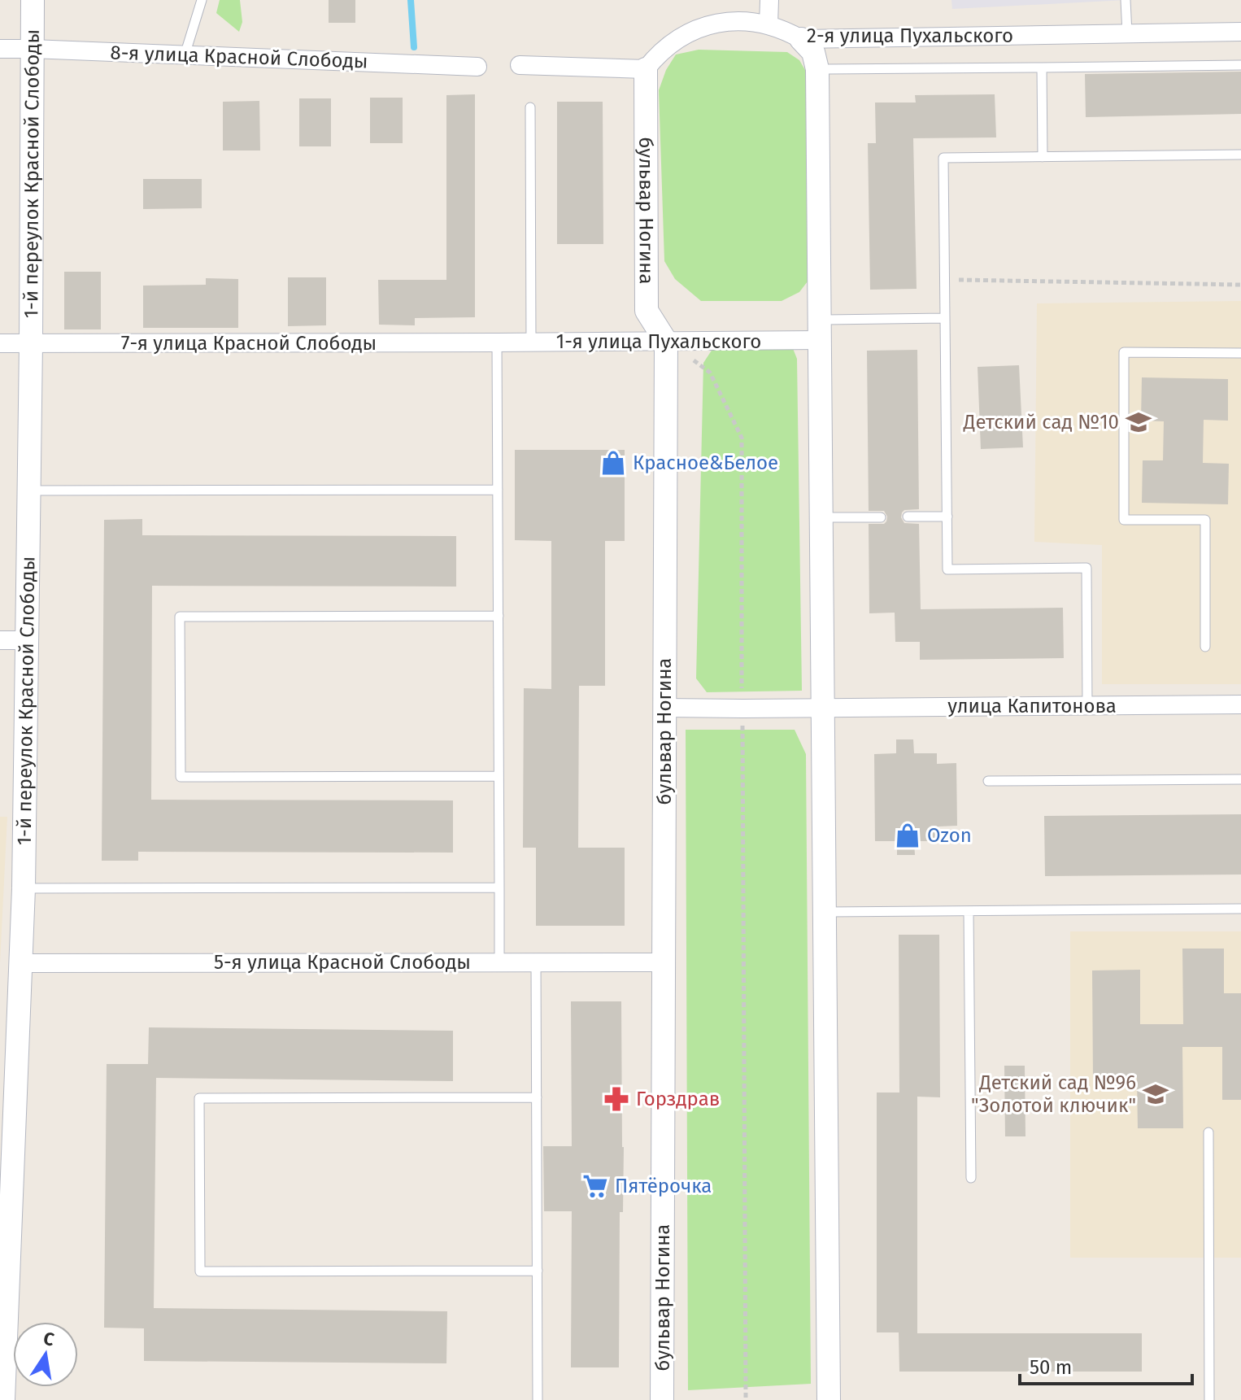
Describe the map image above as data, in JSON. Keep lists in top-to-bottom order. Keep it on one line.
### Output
{"streets":{"street":["2-я улица Пухальского","8-я улица Красной Слободы","1-й переулок Красной Слободы","бульвар Ногина","1-я улица Пухальского","7-я улица Красной Слободы","улица Капитонова","5-я улица Красной Слободы"]},"crossings":[["2-я улица Пухальского","бульвар Ногина"],["8-я улица Красной Слободы","1-й переулок Красной Слободы"],["1-й переулок Красной Слободы","7-я улица Красной Слободы"],["1-й переулок Красной Слободы","5-я улица Красной Слободы"],["бульвар Ногина","1-я улица Пухальского"],["бульвар Ногина","улица Капитонова"],["бульвар Ногина","5-я улица Красной Слободы"],["1-я улица Пухальского","7-я улица Красной Слободы"]],"places":{"school or university":["Детский сад №10","Детский сад №96 \"Золотой ключик\""],"shop":["Красное&Белое","Ozon"],"pharmacy":["Горздрав"],"supermarket":["Пятёрочка"]},"scale_bar":"50 m","north":"top"}
